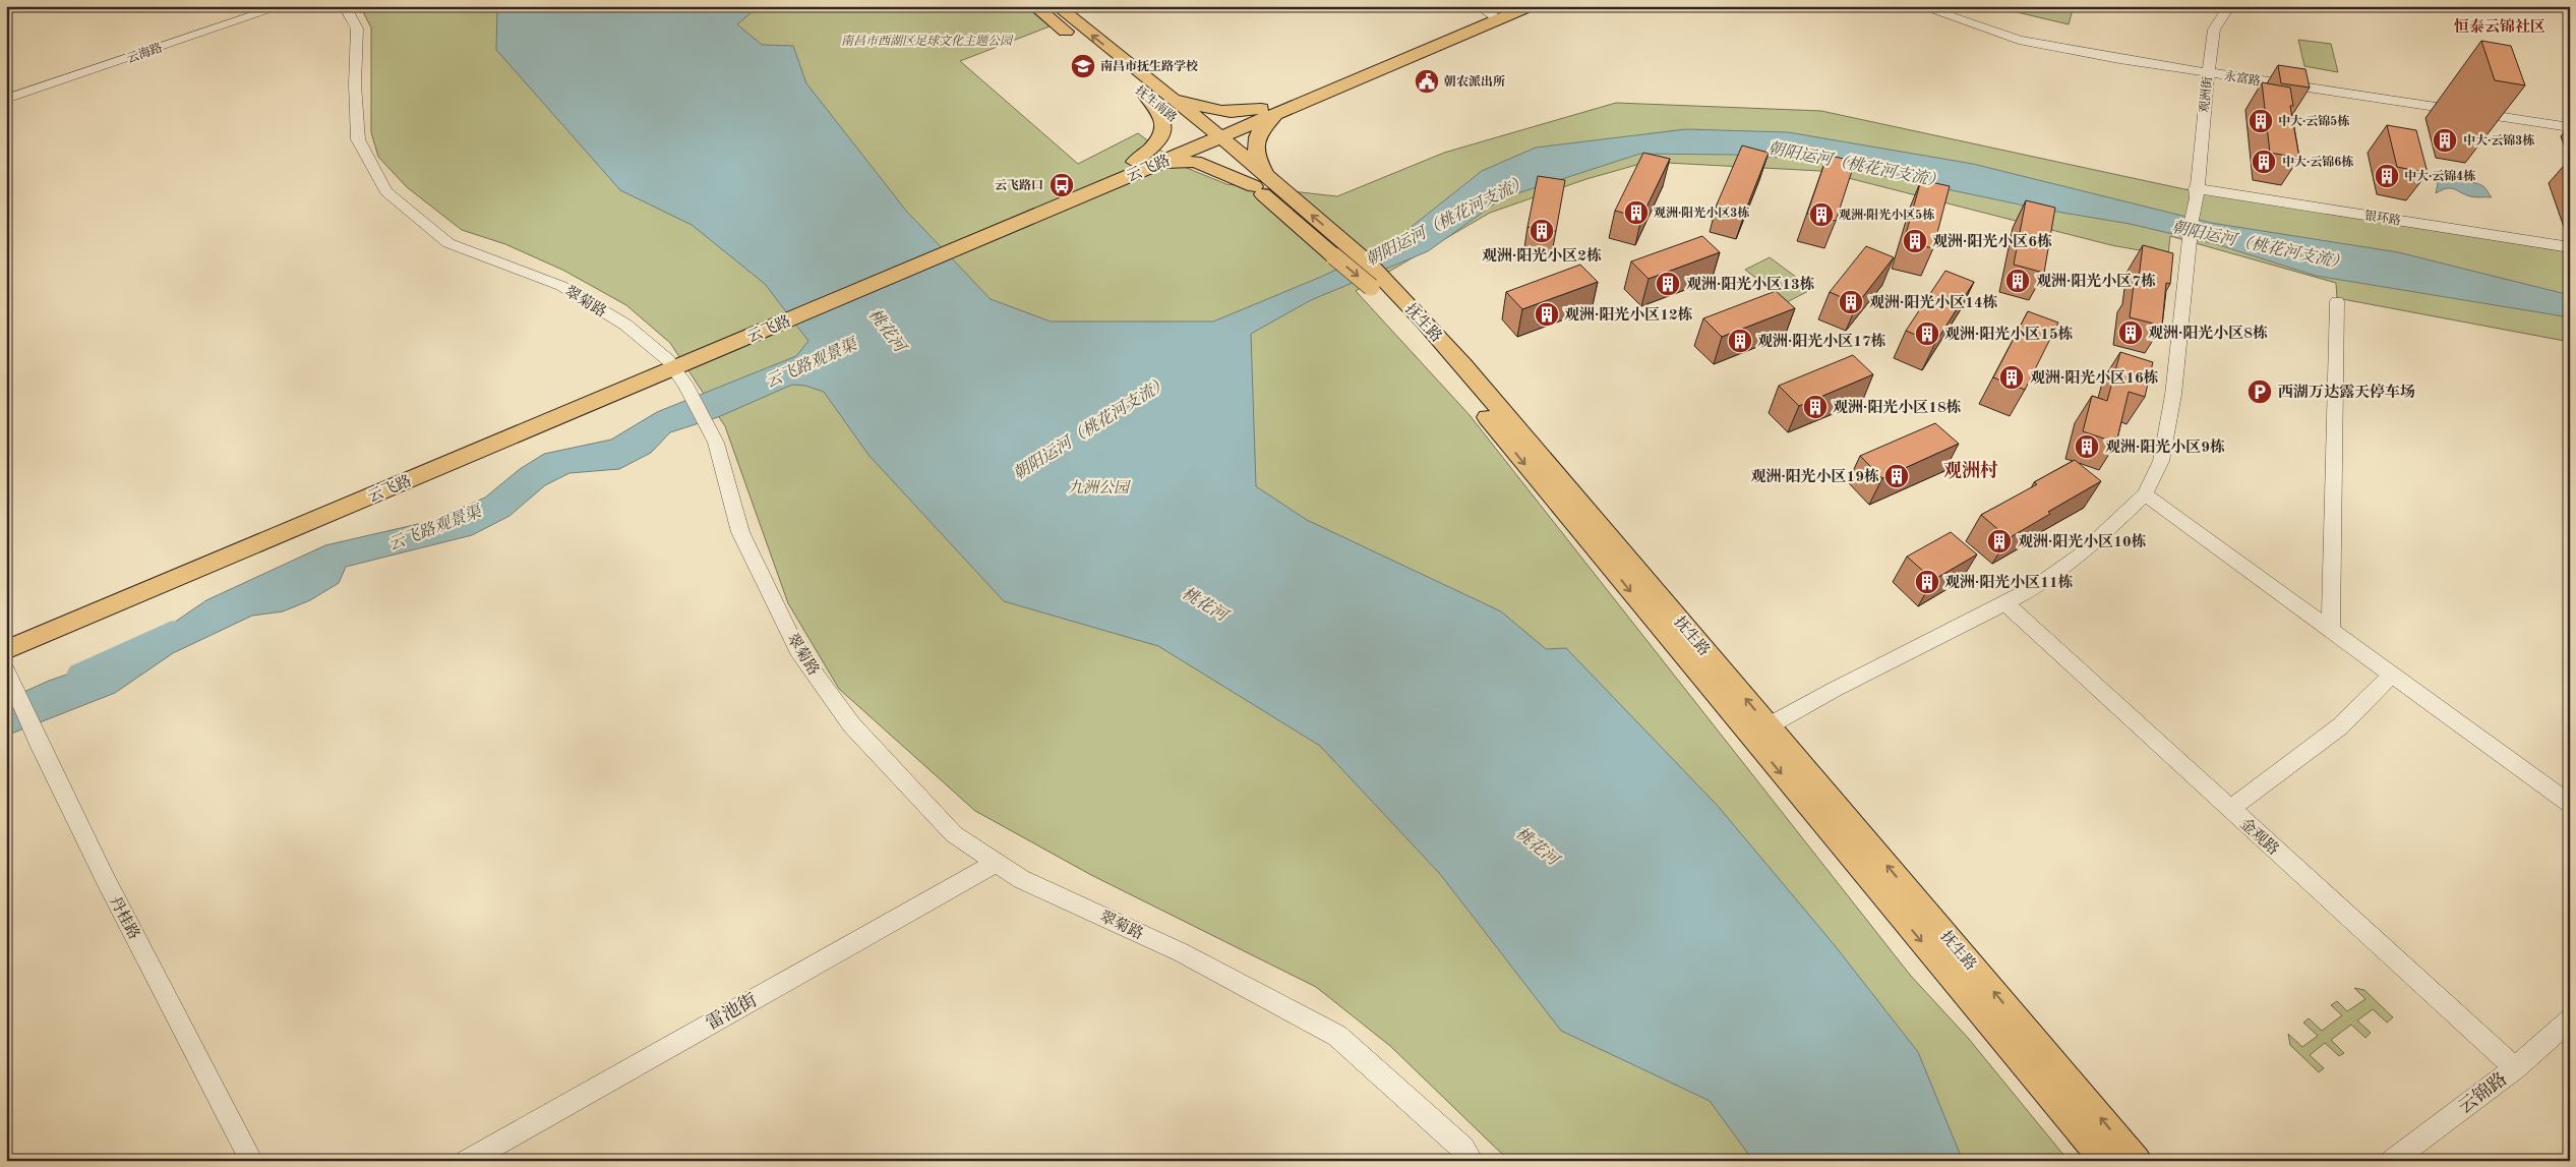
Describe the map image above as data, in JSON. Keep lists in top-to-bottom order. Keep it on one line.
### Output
{"streets":{"main road":["抚生南路","云飞路","抚生路"],"street":["云海路","永富路","观洲街","银环路","翠菊路","金观路","丹桂路","雷池街","云锦路"]},"crossings":[["永富路","观洲街"],["观洲街","银环路"],["抚生南路","云飞路"],["抚生南路","抚生路"],["云飞路","翠菊路"],["云飞路","抚生路"],["翠菊路","雷池街"],["金观路","云锦路"]],"districts":["恒泰云锦社区","观洲村"],"water":["朝阳运河（桃花河支流）","桃花河","云飞路观景渠"],"parks":["南昌市西湖区足球文化主题公园","九洲公园"],"places":{"school or university":["南昌市抚生路学校"],"public building":["朝农派出所"],"building":["中大·云锦5栋","中大·云锦3栋","中大·云锦6栋","中大·云锦4栋","观洲·阳光小区3栋","观洲·阳光小区5栋","观洲·阳光小区2栋","观洲·阳光小区6栋","观洲·阳光小区7栋","观洲·阳光小区13栋","观洲·阳光小区14栋","观洲·阳光小区12栋","观洲·阳光小区8栋","观洲·阳光小区15栋","观洲·阳光小区17栋","观洲·阳光小区16栋","观洲·阳光小区18栋","观洲·阳光小区9栋","观洲·阳光小区19栋","观洲·阳光小区10栋","观洲·阳光小区11栋"],"bus stop":["云飞路口"],"parking":["西湖万达露天停车场"]}}
